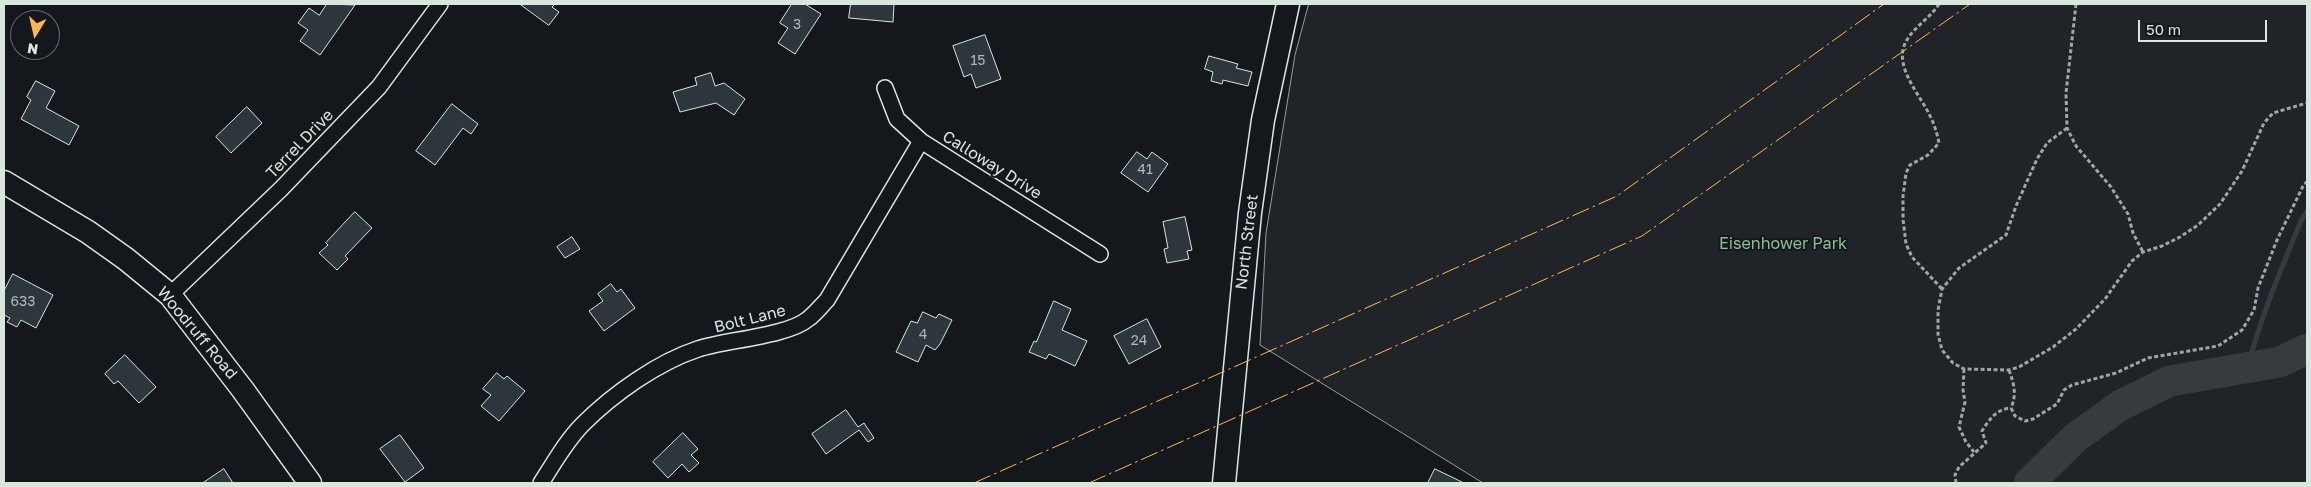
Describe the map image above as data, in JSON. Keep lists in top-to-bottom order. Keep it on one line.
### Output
{"streets":{"main road":["North Street","Woodruff Road"],"street":["Terrel Drive","Calloway Drive","Bolt Lane"]},"crossings":[["Terrel Drive","Woodruff Road"],["Calloway Drive","Bolt Lane"]],"parks":["Eisenhower Park"],"house_numbers":["3","15","41","633","4","24"],"scale_bar":"50 m","north":"bottom"}
